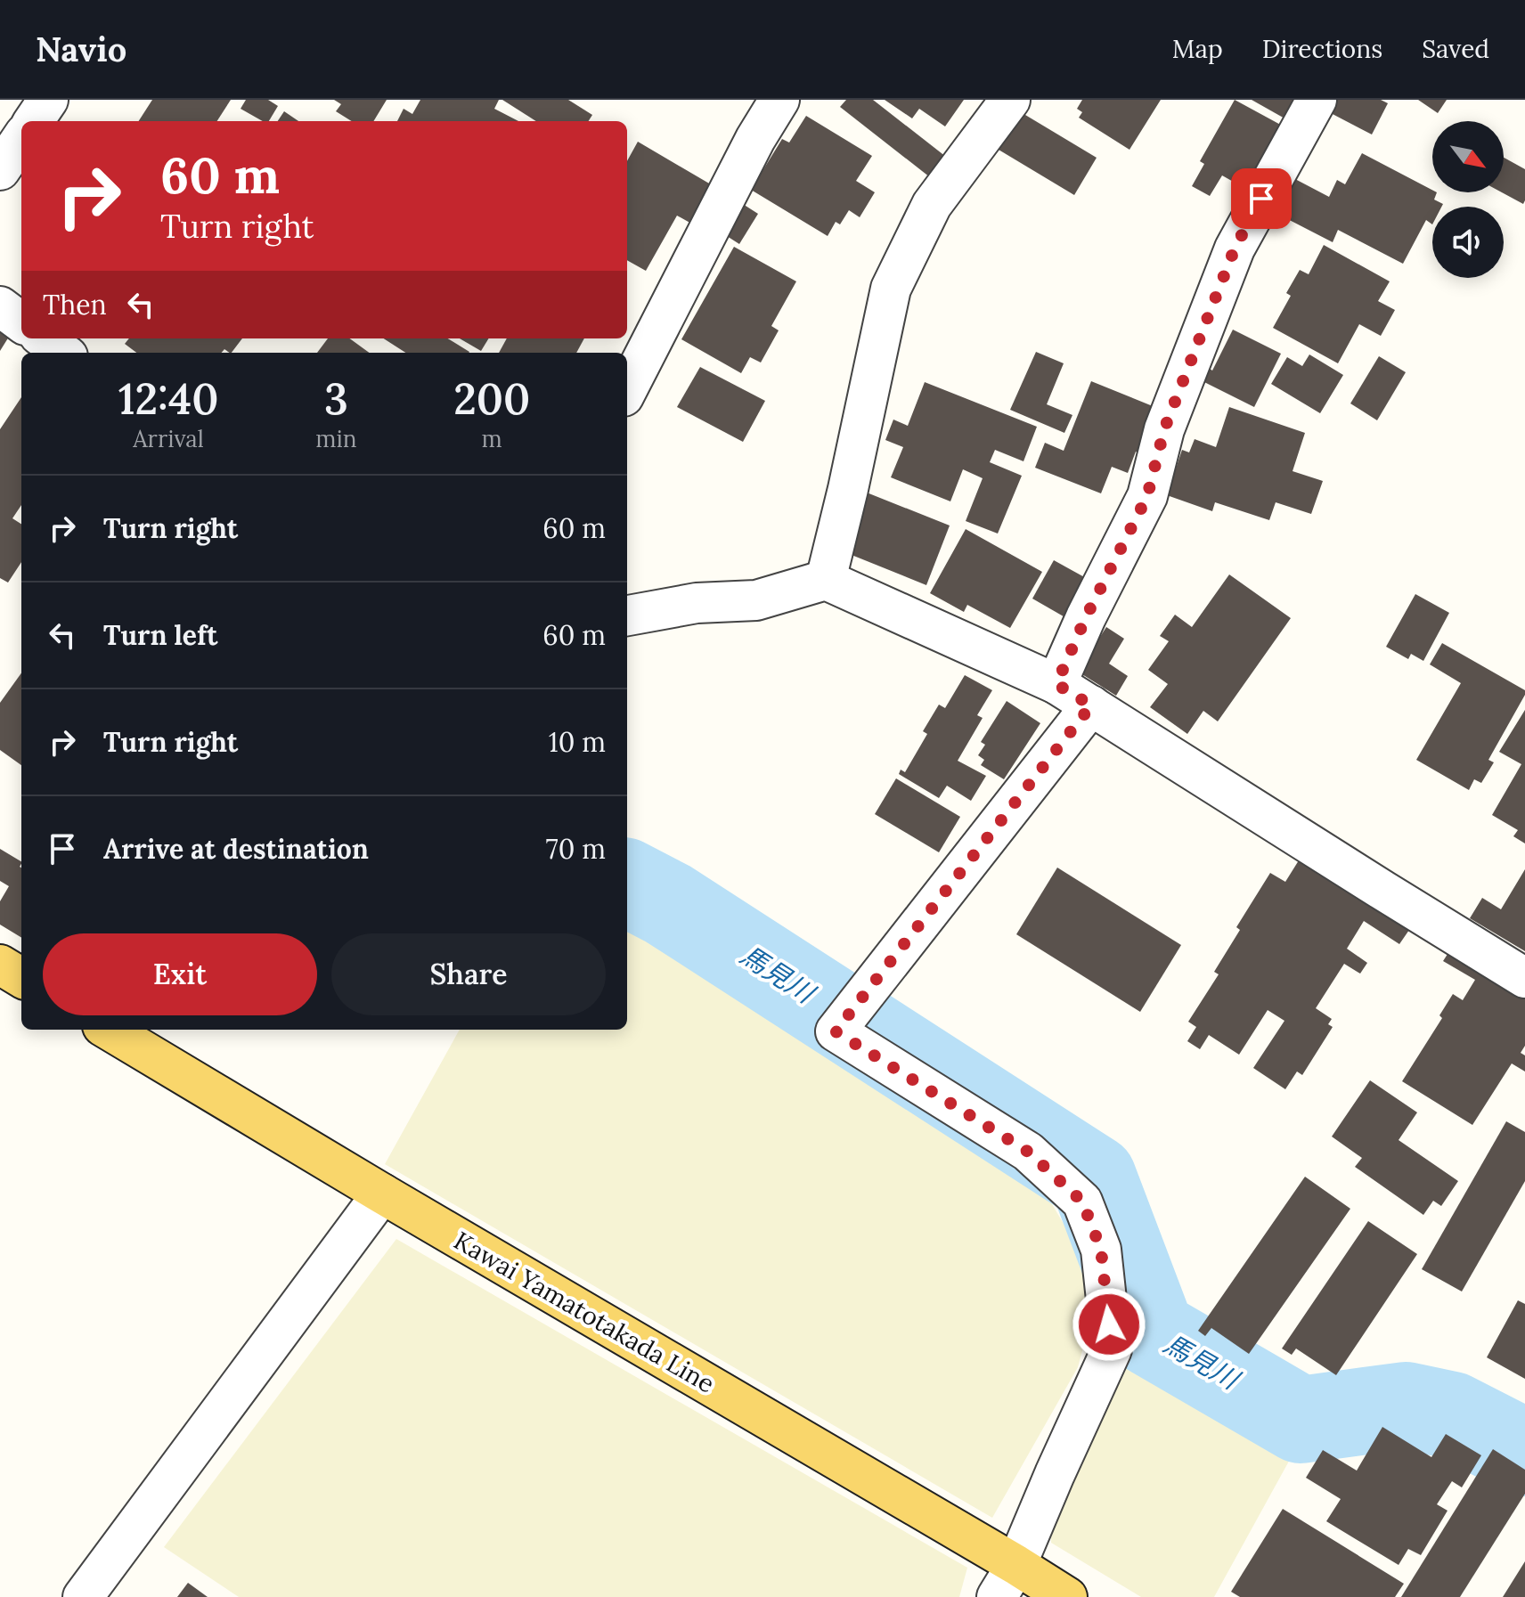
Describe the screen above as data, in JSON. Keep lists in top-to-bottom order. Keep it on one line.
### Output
{"streets":{"main road":["Kawai Yamatotakada Line"]},"water":["馬見川"],"north":"bottom right","page":{"header":"Navio","nav":["Map","Directions","Saved"],"turn":["60 m","Turn right"],"then":"Then","eta":["12:40","Arrival","3","min","200","m"],"list":[{"name":"Turn right","value":"60 m"},{"name":"Turn left","value":"60 m"},{"name":"Turn right","value":"10 m"},{"name":"Arrive at destination","value":"70 m"}],"buttons":["Exit","Share"]}}
